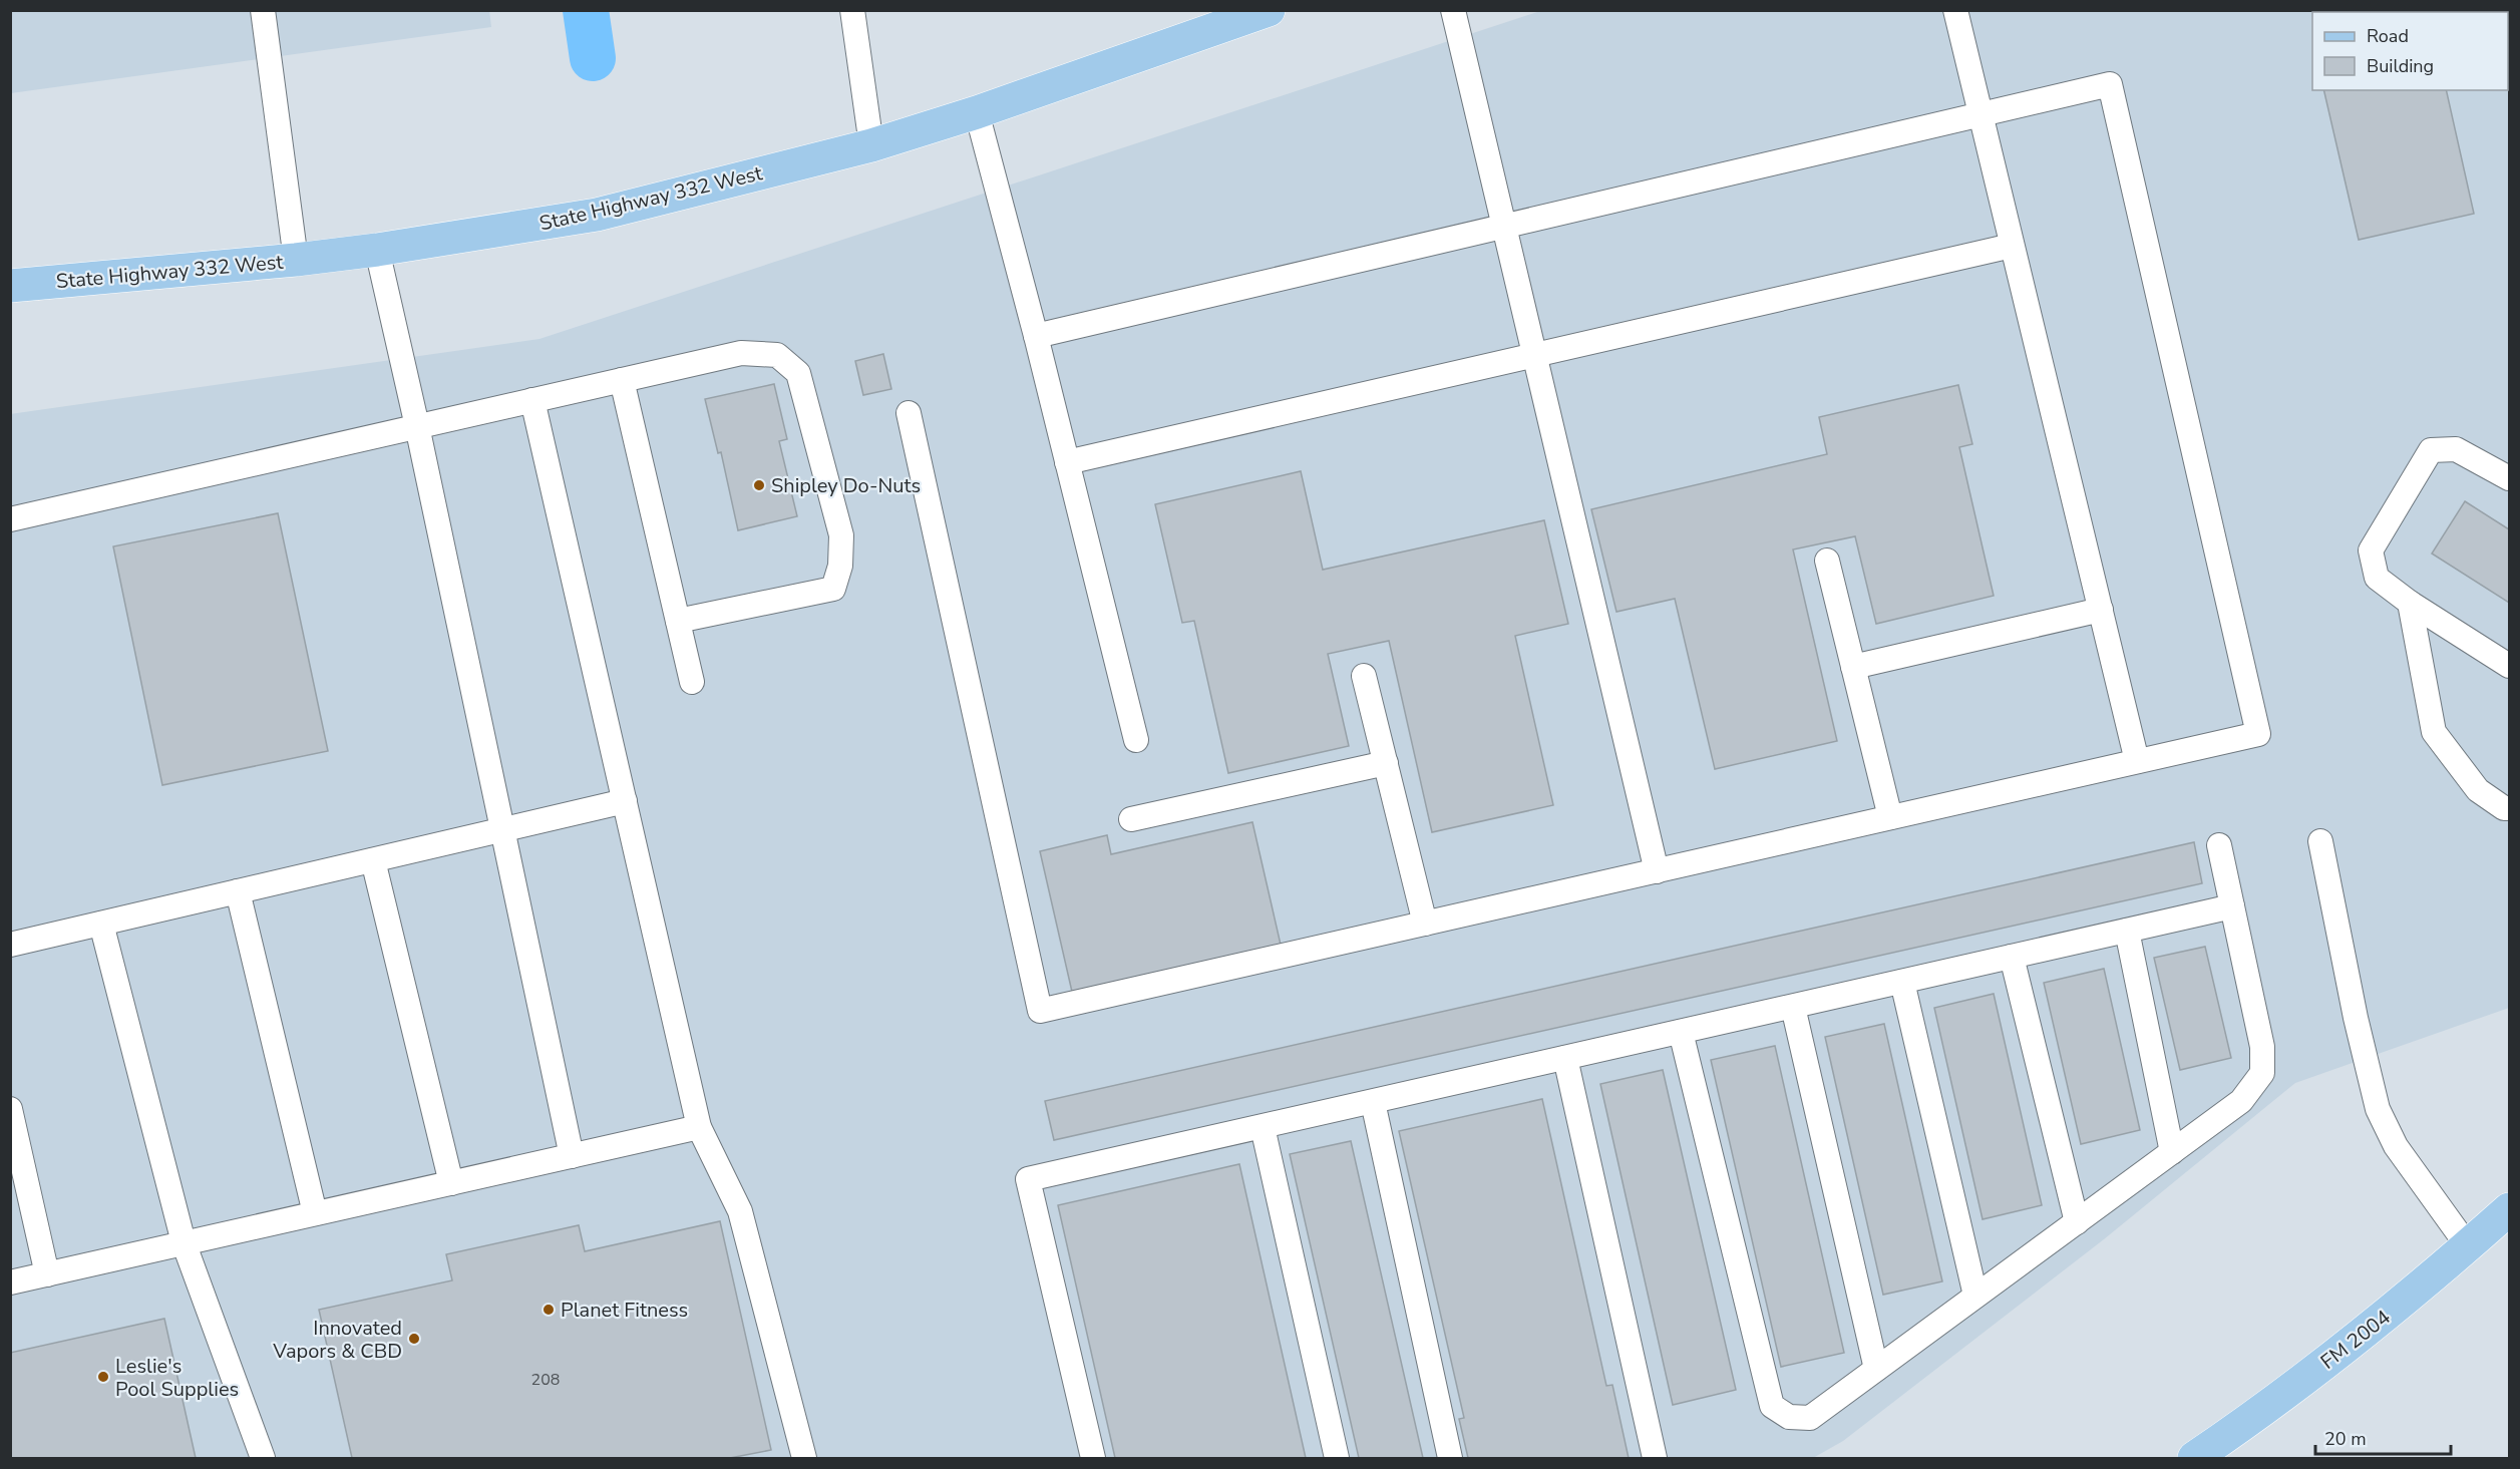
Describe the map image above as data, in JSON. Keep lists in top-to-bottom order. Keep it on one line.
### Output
{"streets":{"main road":["State Highway 332 West","FM 2004"]},"places":["Shipley Do-Nuts","Planet Fitness","Innovated Vapors & CBD","Leslie's Pool Supplies"],"house_numbers":["208"],"legend":["Road","Building"],"scale_bar":"20 m"}
